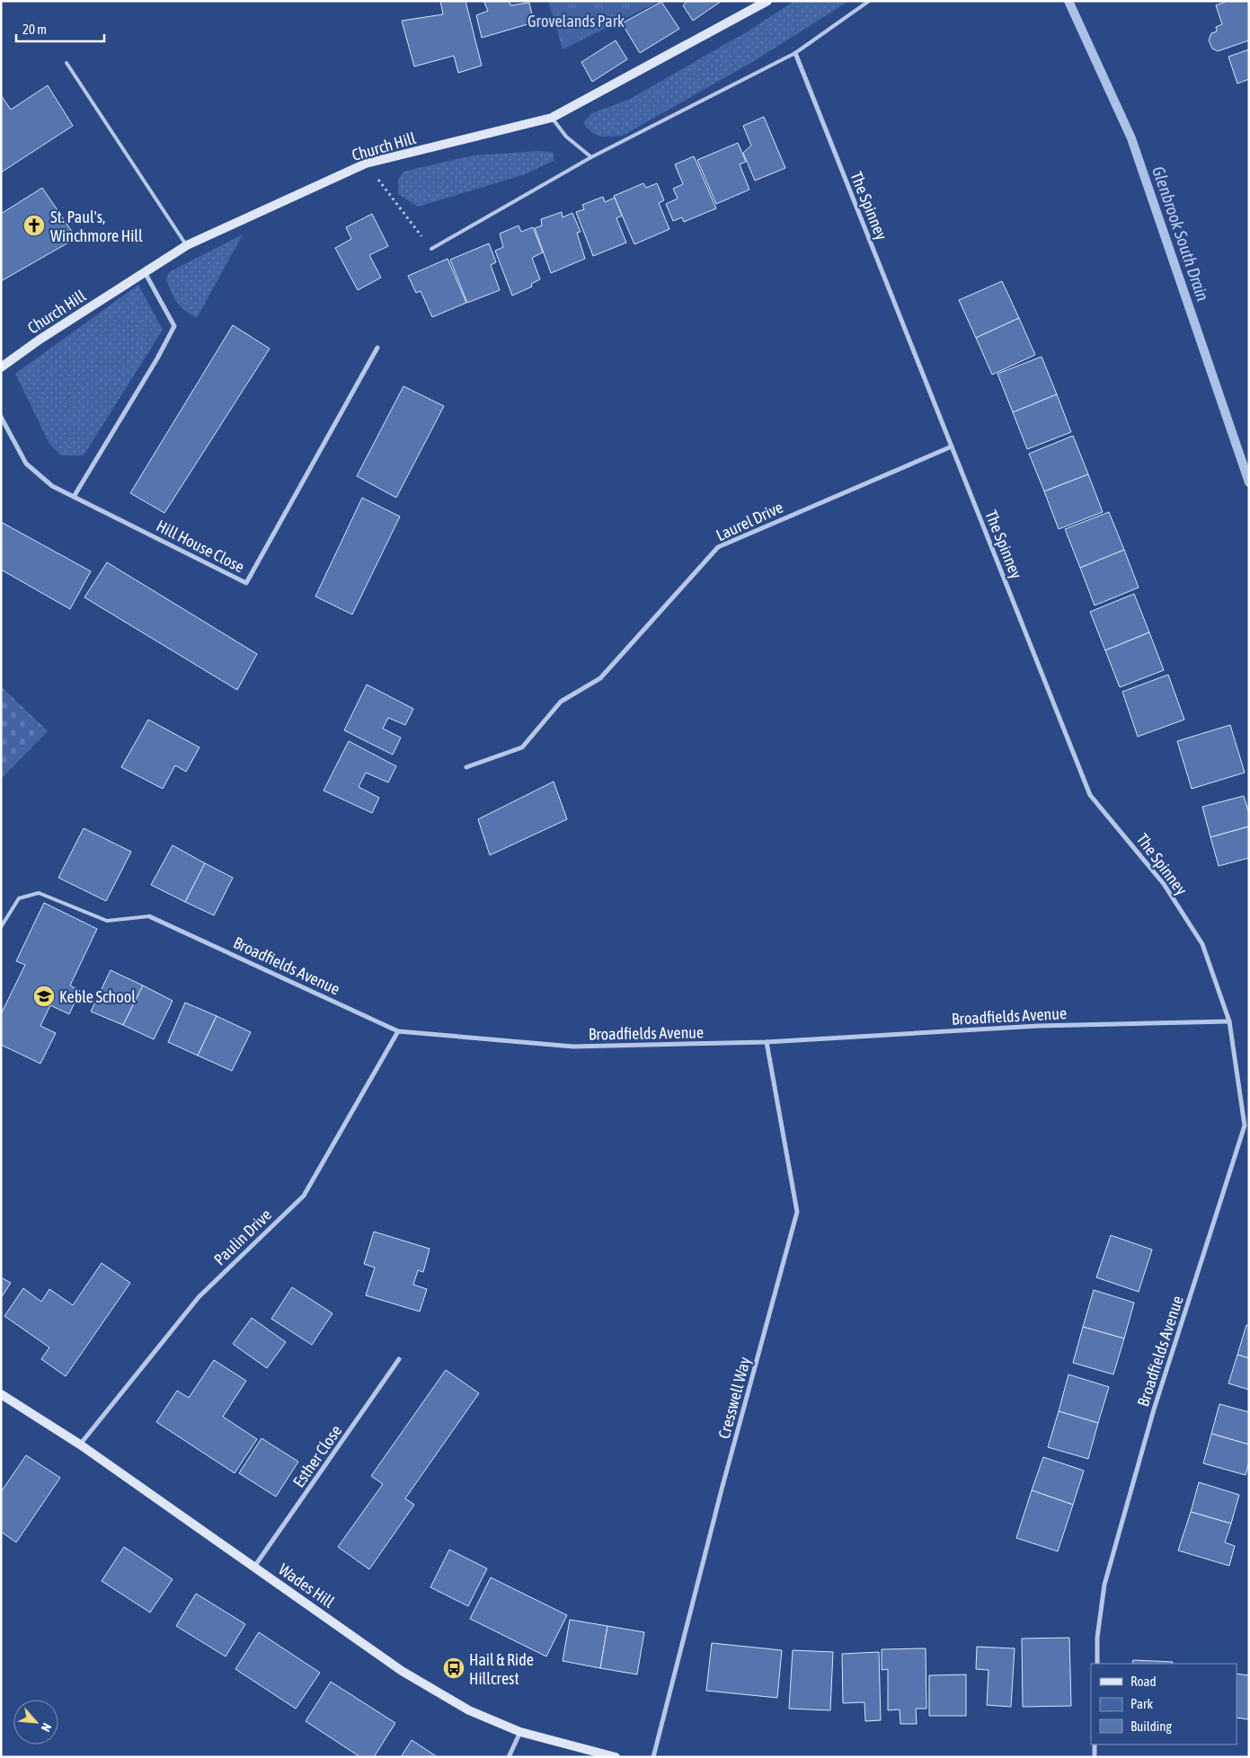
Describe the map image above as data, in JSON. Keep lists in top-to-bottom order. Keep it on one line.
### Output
{"streets":{"street":["Church Hill","The Spinney","Laurel Drive","Hill House Close","Broadfields Avenue","Paulin Drive","Cresswell Way","Esther Close","Wades Hill"]},"crossings":[["The Spinney","Laurel Drive"],["The Spinney","Broadfields Avenue"],["Broadfields Avenue","Paulin Drive"],["Broadfields Avenue","Cresswell Way"],["Paulin Drive","Wades Hill"],["Esther Close","Wades Hill"]],"water":["Glenbrook South Drain"],"parks":["Grovelands Park"],"places":{"church":["St. Paul's, Winchmore Hill"],"school or university":["Keble School"],"bus stop":["Hail & Ride Hillcrest"]},"legend":["Road","Park","Building"],"scale_bar":"20 m","north":"bottom right"}
